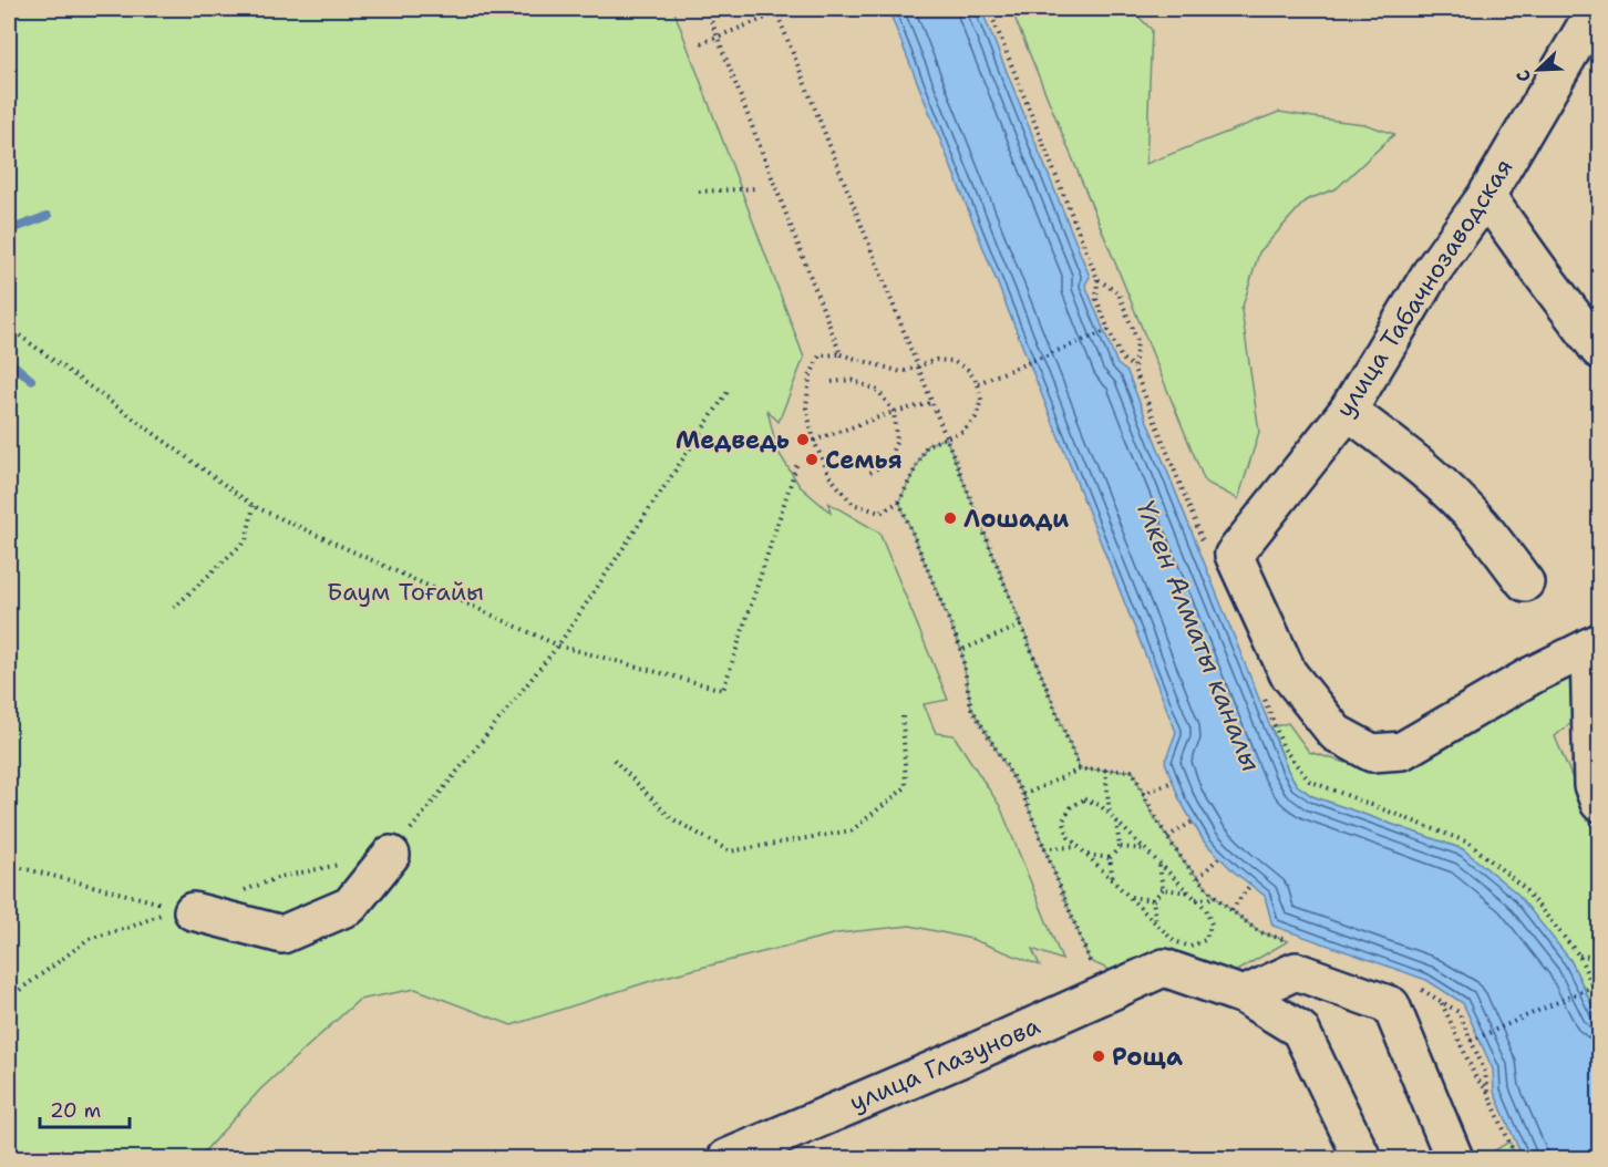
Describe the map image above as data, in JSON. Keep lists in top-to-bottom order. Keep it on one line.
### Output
{"streets":{"street":["улица Табачнозаводская","улица Глазунова"]},"water":["Үлкен Алматы каналы"],"parks":["Баум Тоғайы"],"places":["Медведь","Семья","Лошади","Роща"],"scale_bar":"20 m","north":"bottom left"}
